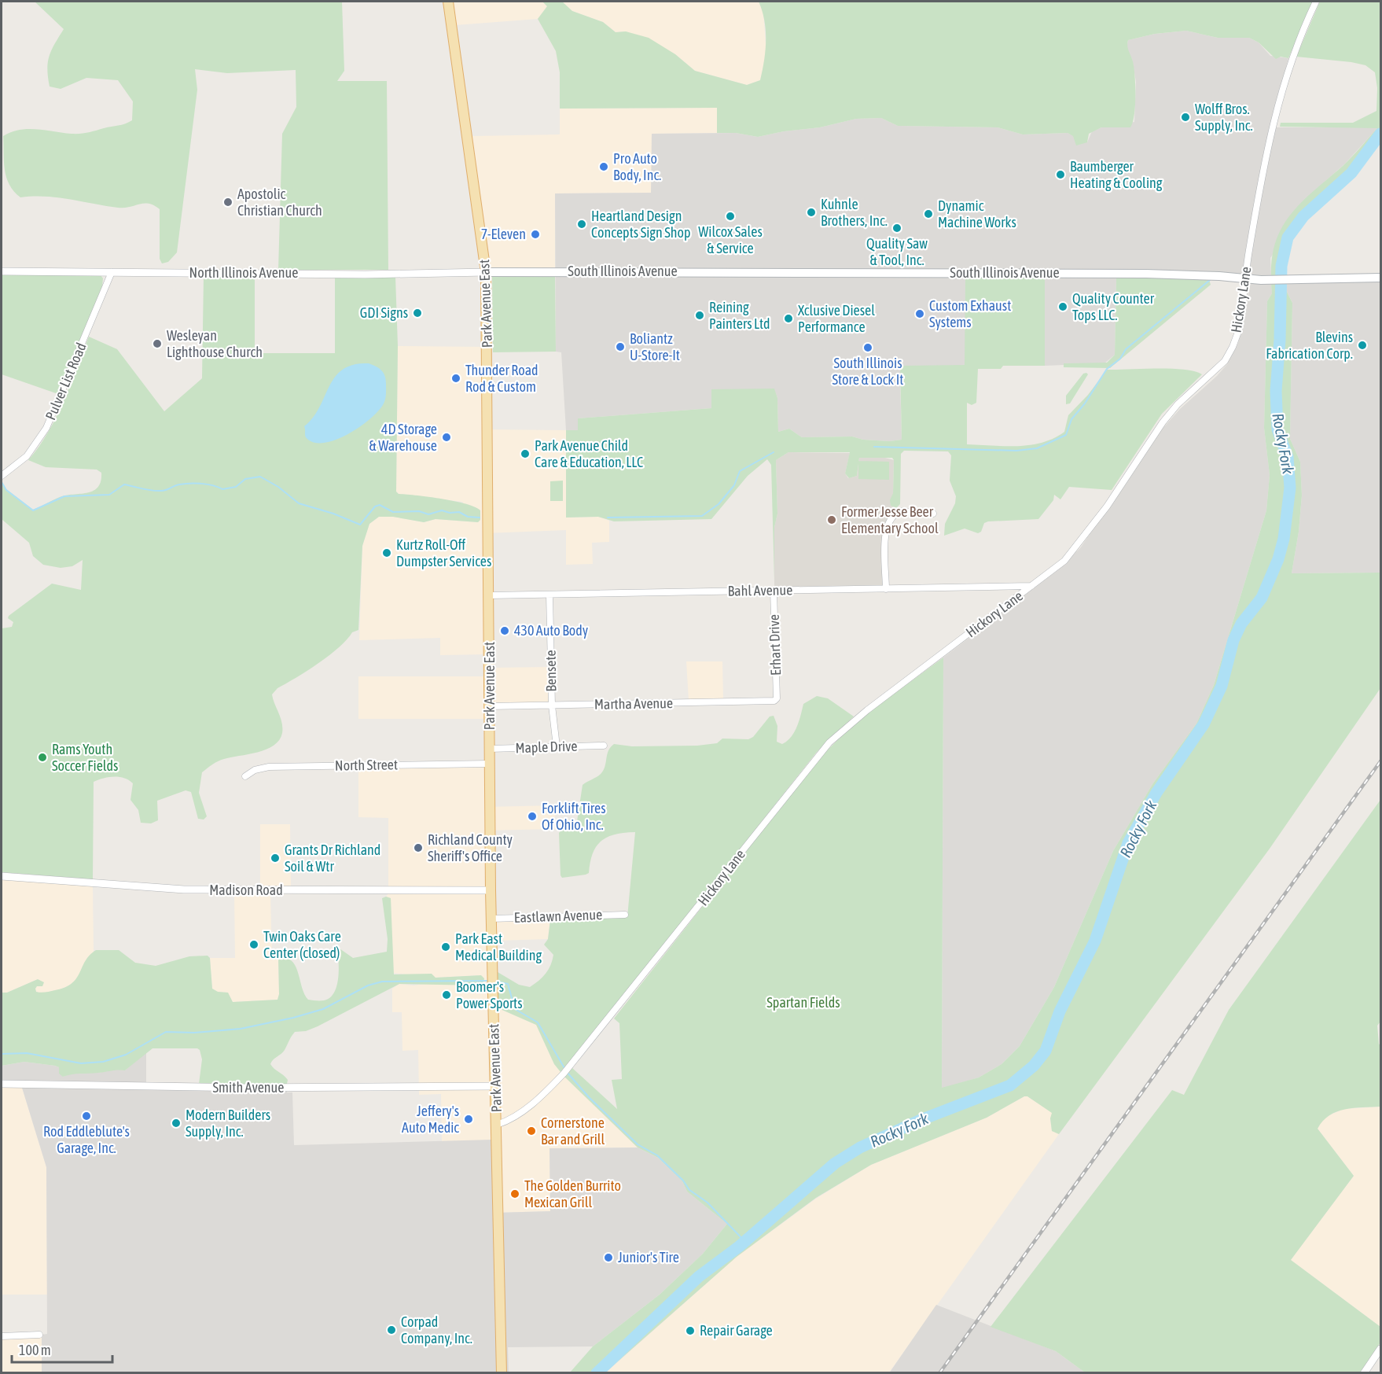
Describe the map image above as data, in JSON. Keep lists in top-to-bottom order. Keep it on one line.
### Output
{"streets":{"main road":["South Illinois Avenue","Park Avenue East"],"street":["North Illinois Avenue","Hickory Lane","Pulver List Road","Bahl Avenue","Erhart Drive","Bensete","Martha Avenue","Maple Drive","North Street","Madison Road","Eastlawn Avenue","Smith Avenue"]},"crossings":[["South Illinois Avenue","North Illinois Avenue"],["South Illinois Avenue","Hickory Lane"],["South Illinois Avenue","Park Avenue East"],["North Illinois Avenue","Park Avenue East"],["North Illinois Avenue","Pulver List Road"],["Hickory Lane","Park Avenue East"],["Hickory Lane","Bahl Avenue"],["Park Avenue East","Bahl Avenue"],["Park Avenue East","Martha Avenue"],["Park Avenue East","Maple Drive"],["Park Avenue East","North Street"],["Park Avenue East","Madison Road"],["Park Avenue East","Eastlawn Avenue"],["Park Avenue East","Smith Avenue"],["Bahl Avenue","Erhart Drive"],["Bahl Avenue","Bensete"],["Erhart Drive","Martha Avenue"],["Bensete","Martha Avenue"],["Bensete","Maple Drive"]],"water":["Rocky Fork"],"parks":["Spartan Fields"],"places":["Wolff Bros. Supply, Inc.","Pro Auto Body, Inc.","Baumberger Heating & Cooling","Apostolic Christian Church","Kuhnle Brothers, Inc.","Dynamic Machine Works","Wilcox Sales & Service","Heartland Design Concepts Sign Shop","Quality Saw & Tool, Inc.","7-Eleven","Quality Counter Tops LLC.","GDI Signs","Custom Exhaust Systems","Reining Painters Ltd","Xclusive Diesel Performance","Wesleyan Lighthouse Church","Blevins Fabrication Corp.","Boliantz U-Store-It","South Illinois Store & Lock It","Thunder Road Rod & Custom","4D Storage & Warehouse","Park Avenue Child Care & Education, LLC","Former Jesse Beer Elementary School","Kurtz Roll-Off Dumpster Services","430 Auto Body","Rams Youth Soccer Fields","Forklift Tires Of Ohio, Inc.","Richland County Sheriff's Office","Grants Dr Richland Soil & Wtr","Twin Oaks Care Center (closed)","Park East Medical Building","Boomer's Power Sports","Rod Eddleblute's Garage, Inc.","Jeffery's Auto Medic","Modern Builders Supply, Inc.","Cornerstone Bar and Grill","The Golden Burrito Mexican Grill","Junior's Tire","Corpad Company, Inc.","Repair Garage"],"scale_bar":"100 m"}
